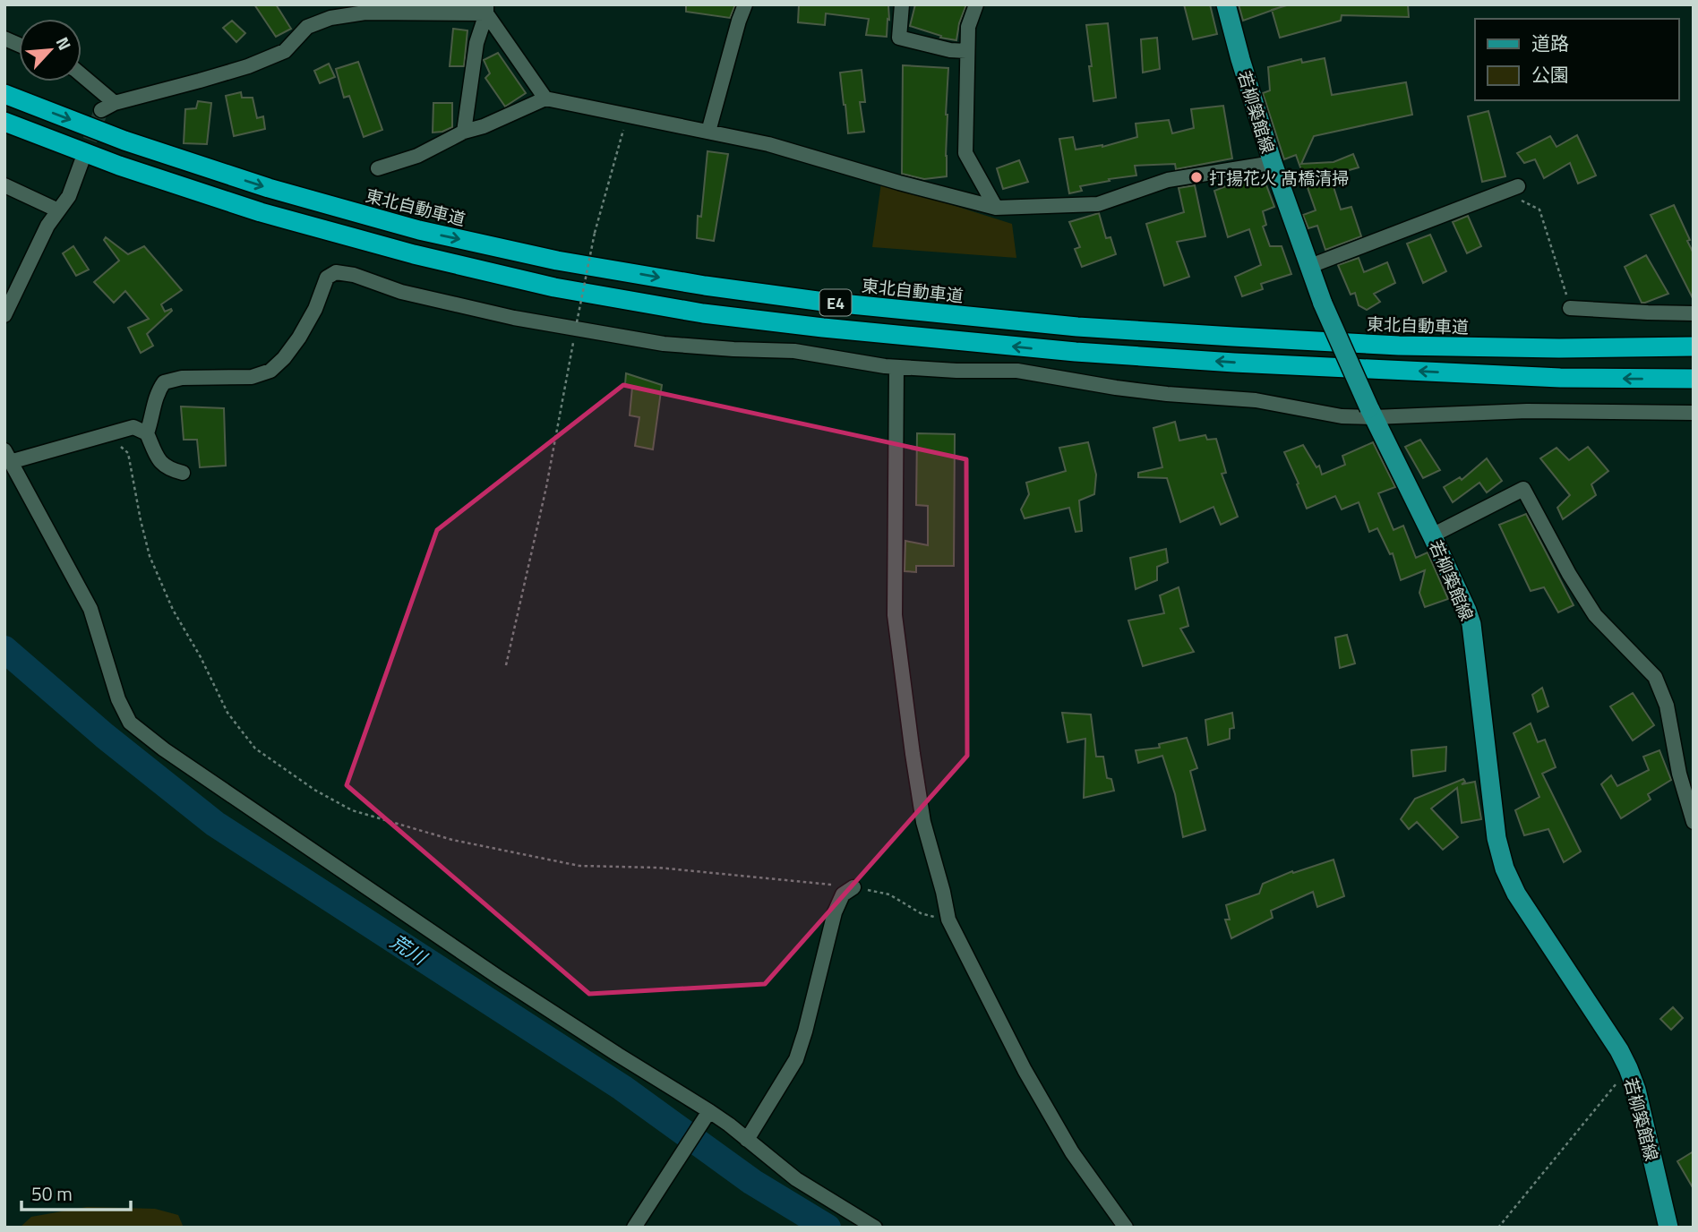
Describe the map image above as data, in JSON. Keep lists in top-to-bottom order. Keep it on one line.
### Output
{"streets":{"highway":["東北自動車道","E4"],"main road":["若柳築館線"]},"water":["荒川"],"places":["打揚花火 髙橋清掃"],"legend":["道路","公園"],"scale_bar":"50 m","north":"top right"}
